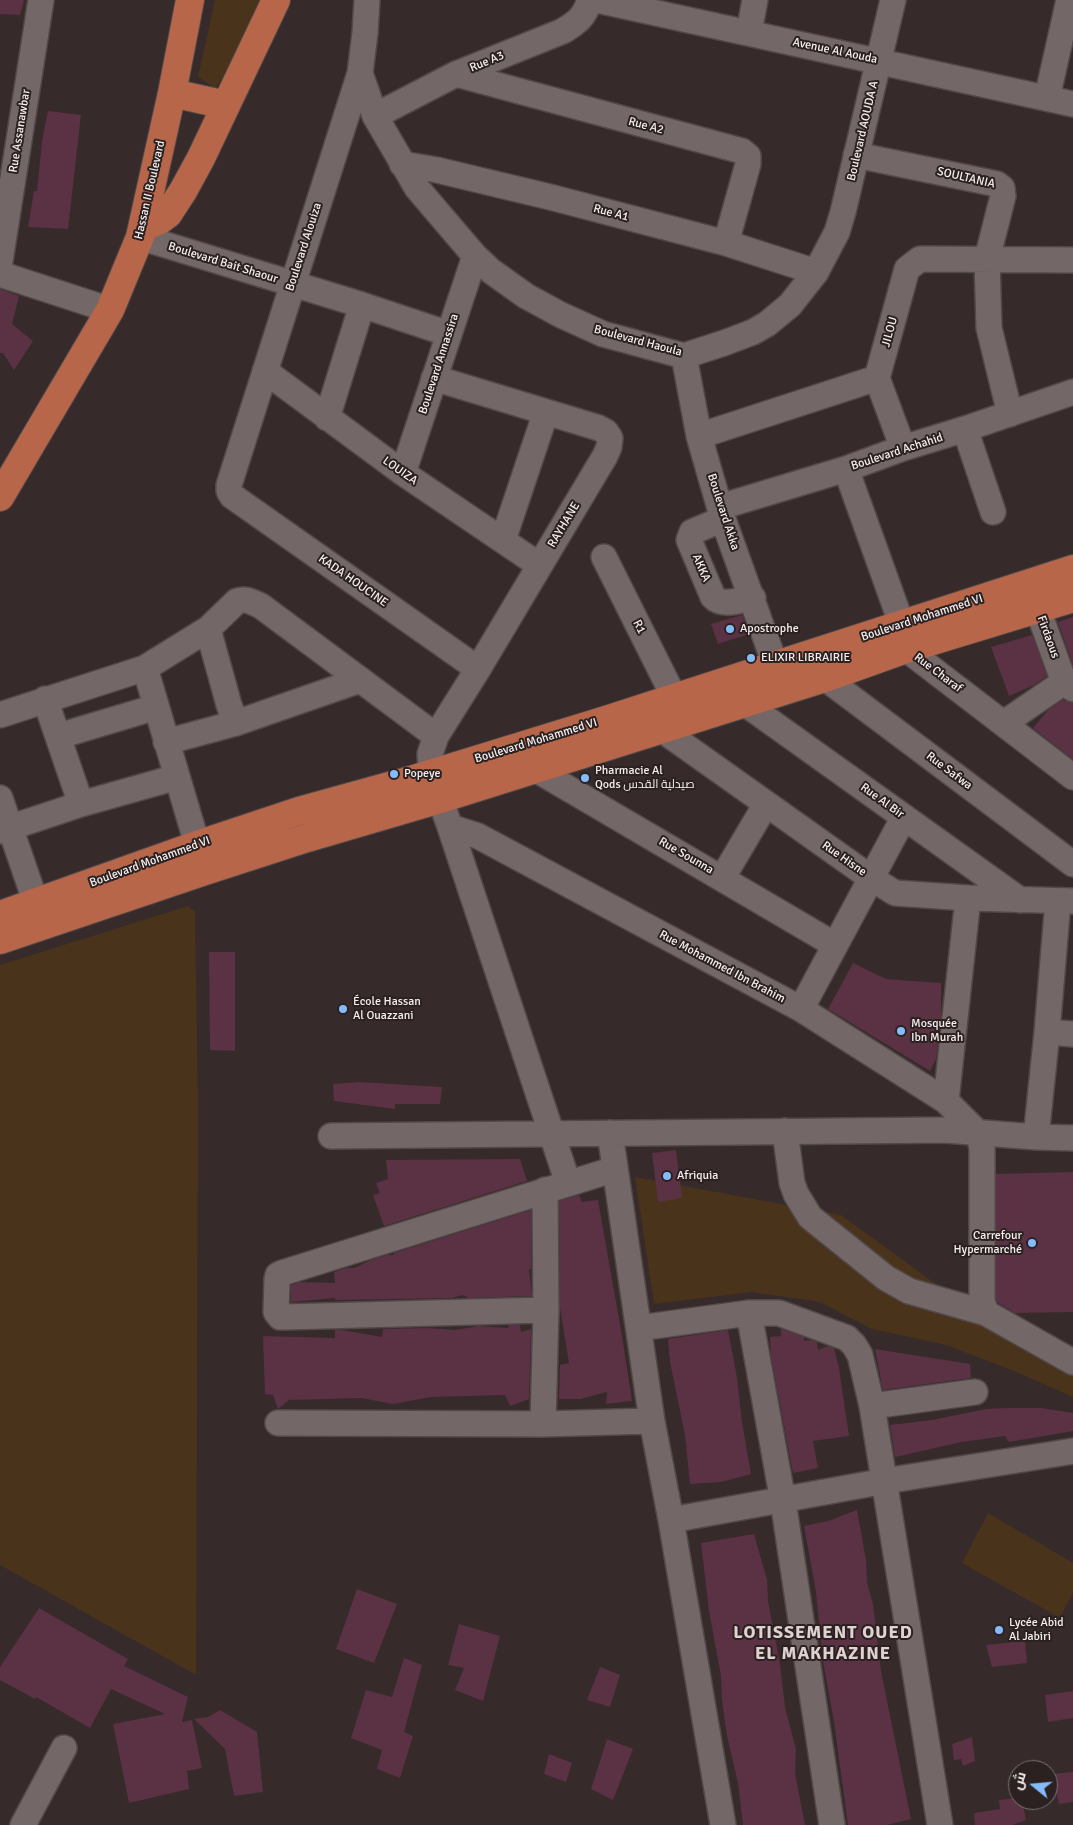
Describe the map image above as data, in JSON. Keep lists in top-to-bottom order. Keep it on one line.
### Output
{"streets":{"main road":["Hassan II Boulevard","Boulevard Mohammed VI"],"street":["Avenue Al Aouda","Rue A3","Rue A2","Rue Assanawbar","Boulevard AOUDA A","SOULTANIA","Rue A1","Boulevard Alouiza","Boulevard Bait Shaour","JILOU","Boulevard Haoula","Boulevard Annassira","Boulevard Achahid","LOUIZA","Boulevard Akka","RAYHANE","AKKA","KADA HOUCINE","R1","Firdaous","Rue Charaf","Rue Safwa","Rue Al Bir","Rue Sounna","Rue Hisne","Rue Mohammed Ibn Brahim"]},"crossings":[["Avenue Al Aouda","Boulevard AOUDA A"],["Rue A3","Rue A2"],["Rue A3","Boulevard Haoula"],["Rue A2","Rue A1"],["Boulevard AOUDA A","SOULTANIA"],["Boulevard AOUDA A","Boulevard Haoula"],["SOULTANIA","JILOU"],["Hassan II Boulevard","Boulevard Bait Shaour"],["Rue A1","Boulevard Haoula"],["Boulevard Alouiza","Boulevard Bait Shaour"],["Boulevard Alouiza","Boulevard Haoula"],["Boulevard Alouiza","LOUIZA"],["Boulevard Alouiza","KADA HOUCINE"],["Boulevard Bait Shaour","Boulevard Annassira"],["Boulevard Haoula","Boulevard Annassira"],["Boulevard Haoula","Boulevard Akka"],["Boulevard Annassira","LOUIZA"],["Boulevard Annassira","RAYHANE"],["Boulevard Achahid","Boulevard Akka"],["Boulevard Achahid","AKKA"],["LOUIZA","RAYHANE"],["Boulevard Akka","AKKA"],["Boulevard Akka","Boulevard Mohammed VI"],["RAYHANE","KADA HOUCINE"],["RAYHANE","Boulevard Mohammed VI"],["Boulevard Mohammed VI","R1"],["Boulevard Mohammed VI","Firdaous"],["Boulevard Mohammed VI","Rue Charaf"],["Boulevard Mohammed VI","Rue Safwa"],["Boulevard Mohammed VI","Rue Al Bir"],["Boulevard Mohammed VI","Rue Sounna"],["Boulevard Mohammed VI","Rue Hisne"],["Rue Al Bir","Rue Hisne"]],"districts":["LOTISSEMENT OUED EL MAKHAZINE"],"places":["Apostrophe","ELIXIR LIBRAIRIE","Popeye","Pharmacie Al Qods صيدلية القدس","École Hassan Al Ouazzani","Mosquée Ibn Murah","Afriquia","Carrefour Hypermarché","Lycée Abid Al Jabiri"],"north":"left"}
